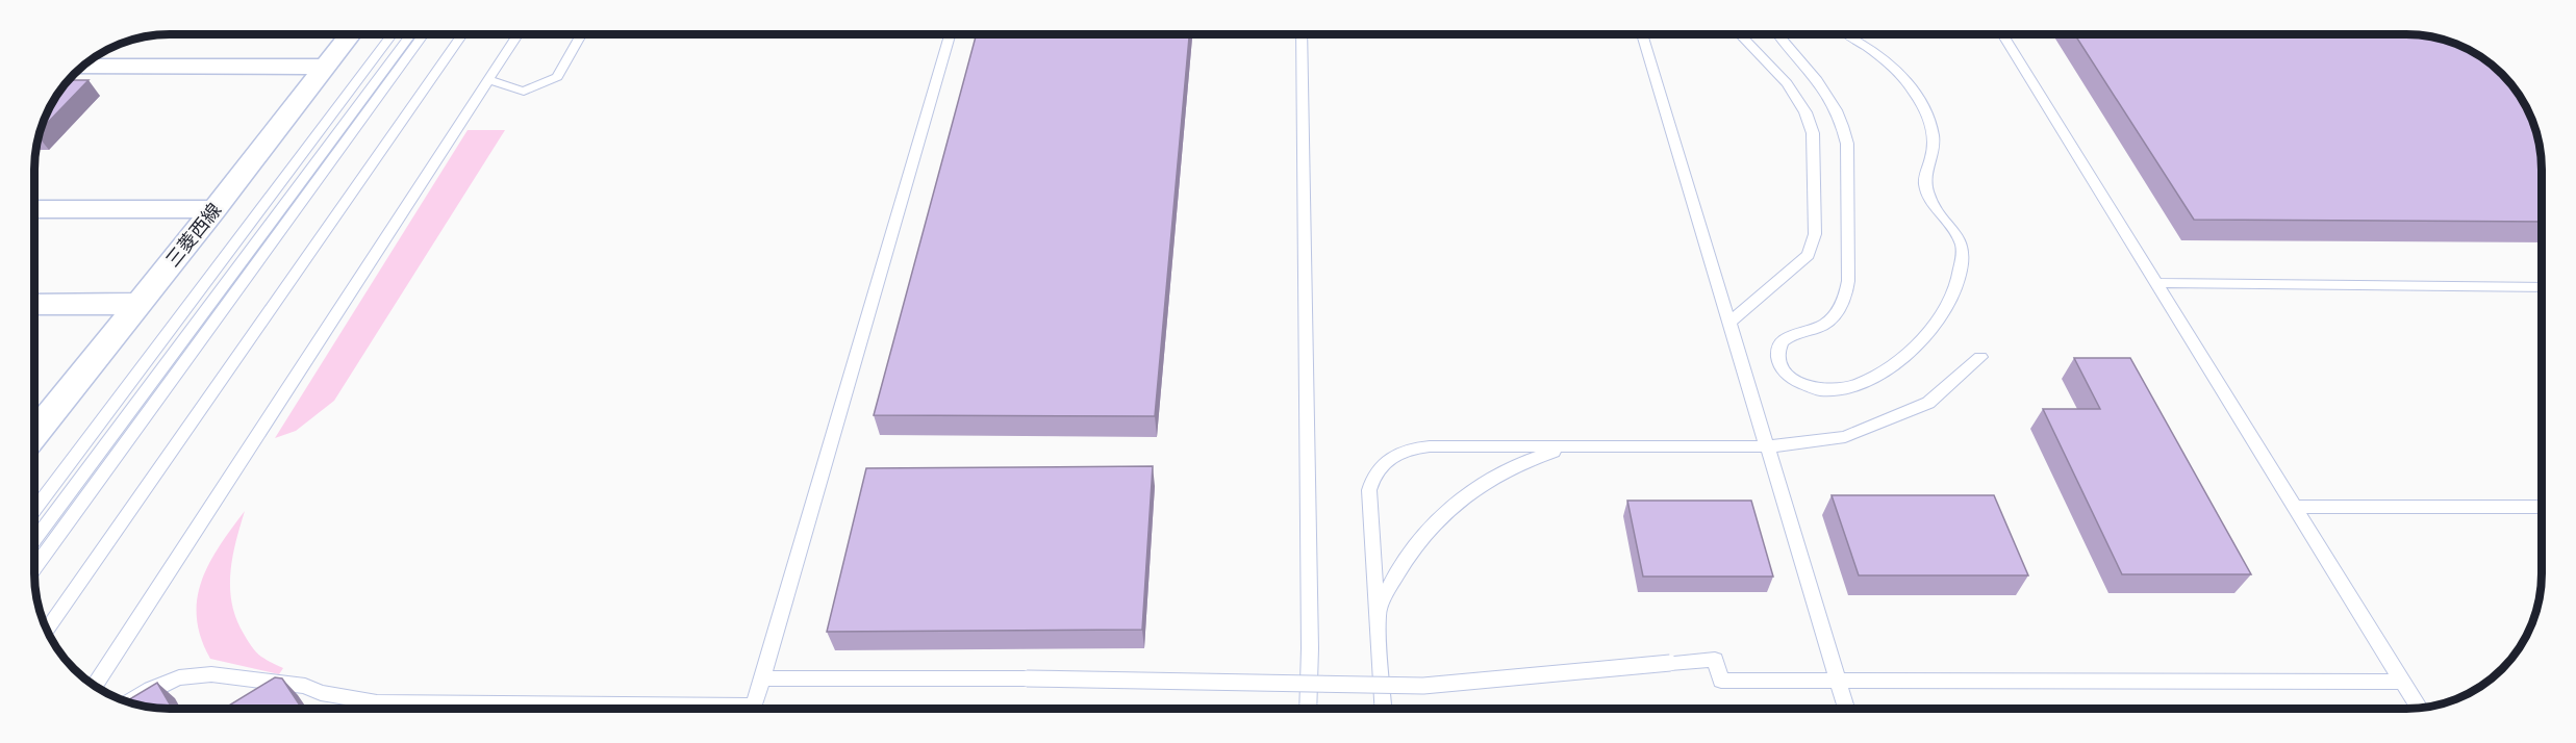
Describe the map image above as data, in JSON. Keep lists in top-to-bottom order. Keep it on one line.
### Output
{"streets":{"street":["三菱西線"]}}
